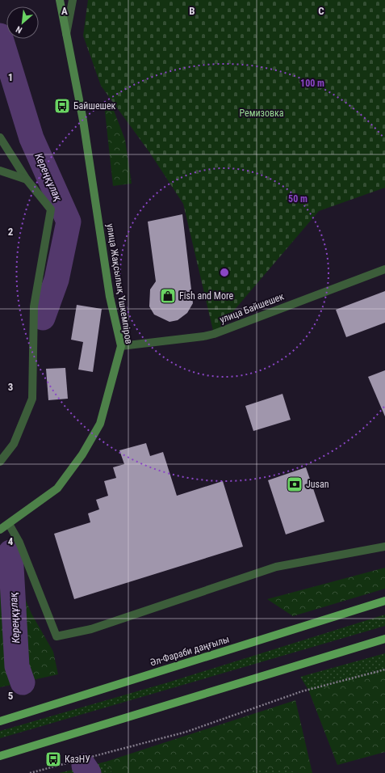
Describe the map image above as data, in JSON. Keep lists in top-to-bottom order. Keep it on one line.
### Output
{"streets":{"main road":["Әл-Фараби даңғылы"],"street":["улица Жақсылық Үшкемпіров","улица Байшешек"]},"crossings":[["улица Жақсылық Үшкемпіров","улица Байшешек"]],"water":["Кереңқұлақ"],"parks":["Ремизовка"],"places":{"bus stop":["Байшешек","КазНУ"],"shop":["Fish and More"],"bank":["Jusan"]},"north":"bottom left","grid":{"columns":["A","B","C"],"rows":["1","2","3","4","5"]},"rings":["100 m","50 m"]}
